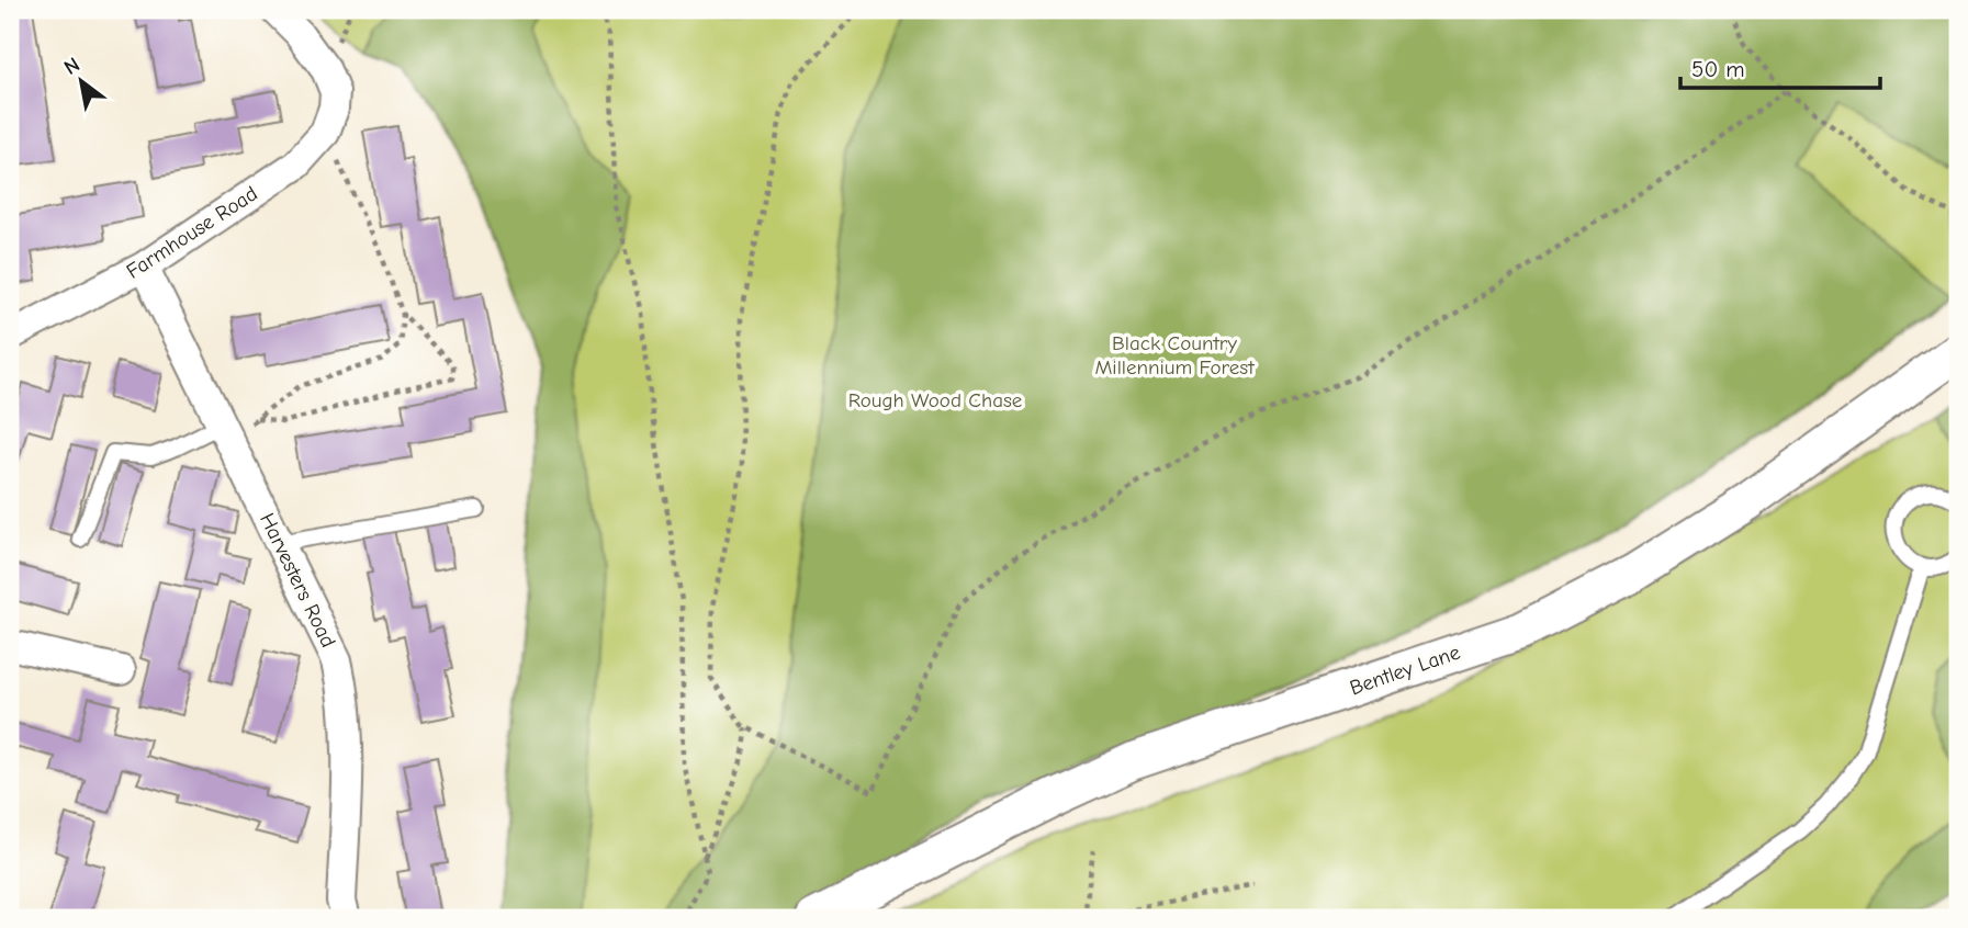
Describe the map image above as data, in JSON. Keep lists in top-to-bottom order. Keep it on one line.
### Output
{"streets":{"street":["Farmhouse Road","Harvesters Road","Bentley Lane"]},"crossings":[["Farmhouse Road","Harvesters Road"]],"parks":["Black Country Millennium Forest","Rough Wood Chase"],"scale_bar":"50 m","north":"top left"}
